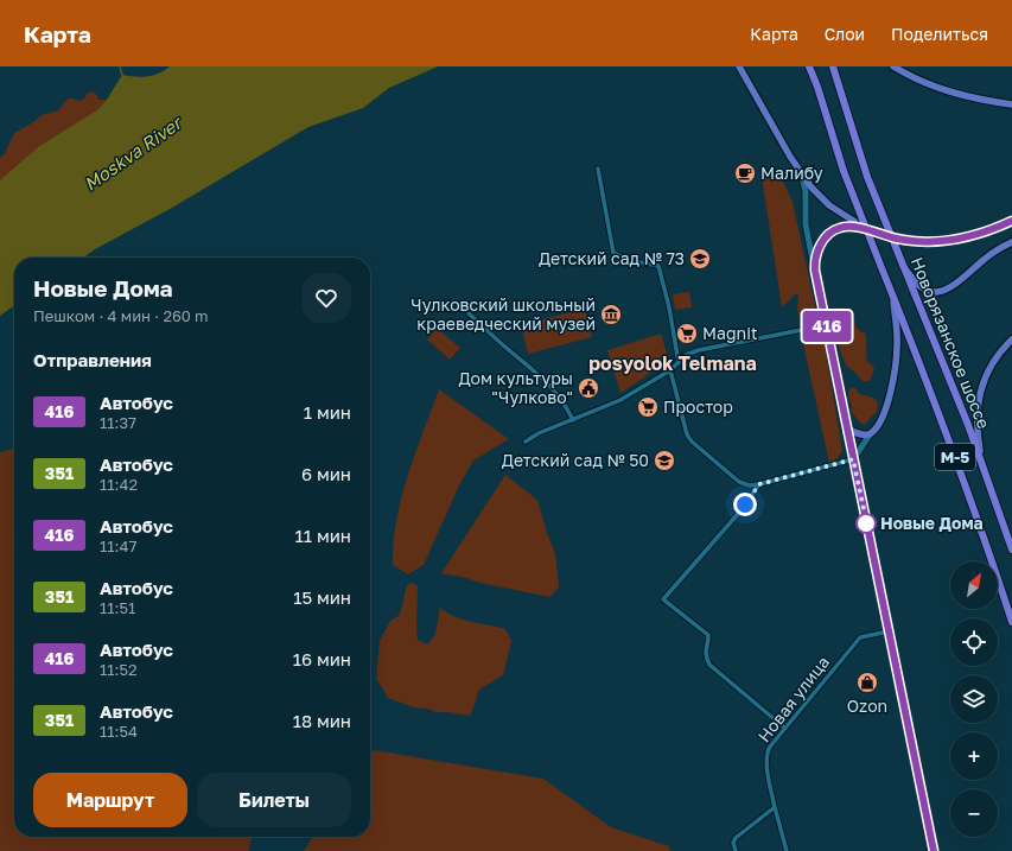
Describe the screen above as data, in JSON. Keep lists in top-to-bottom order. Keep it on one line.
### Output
{"streets":{"highway":["Новорязанское шоссе","М-5"],"street":["Новая улица"]},"districts":["posyolok Telmana"],"water":["Moskva River"],"places":{"cafe":["Малибу"],"school or university":["Детский сад № 73","Детский сад № 50"],"museum":["Чулковский школьный краеведческий музей"],"supermarket":["Magnit","Простор"],"public building":["Дом культуры \"Чулково\""],"other":["Новые Дома"],"shop":["Ozon"]},"lines":["bus line 416"],"north":"top right","page":{"header":"Карта","nav":["Карта","Слои","Поделиться"],"on_map":"416","heading":[["Новые Дома","Пешком · 4 мин · 260 m"],"Отправления"],"list":[{"mark":"416","name":"Автобус","note":"11:37","value":"1 мин"},{"mark":"351","name":"Автобус","note":"11:42","value":"6 мин"},{"mark":"416","name":"Автобус","note":"11:47","value":"11 мин"},{"mark":"351","name":"Автобус","note":"11:51","value":"15 мин"},{"mark":"416","name":"Автобус","note":"11:52","value":"16 мин"},{"mark":"351","name":"Автобус","note":"11:54","value":"18 мин"}],"map_buttons":["+","−"],"buttons":["Маршрут","Билеты"]}}
